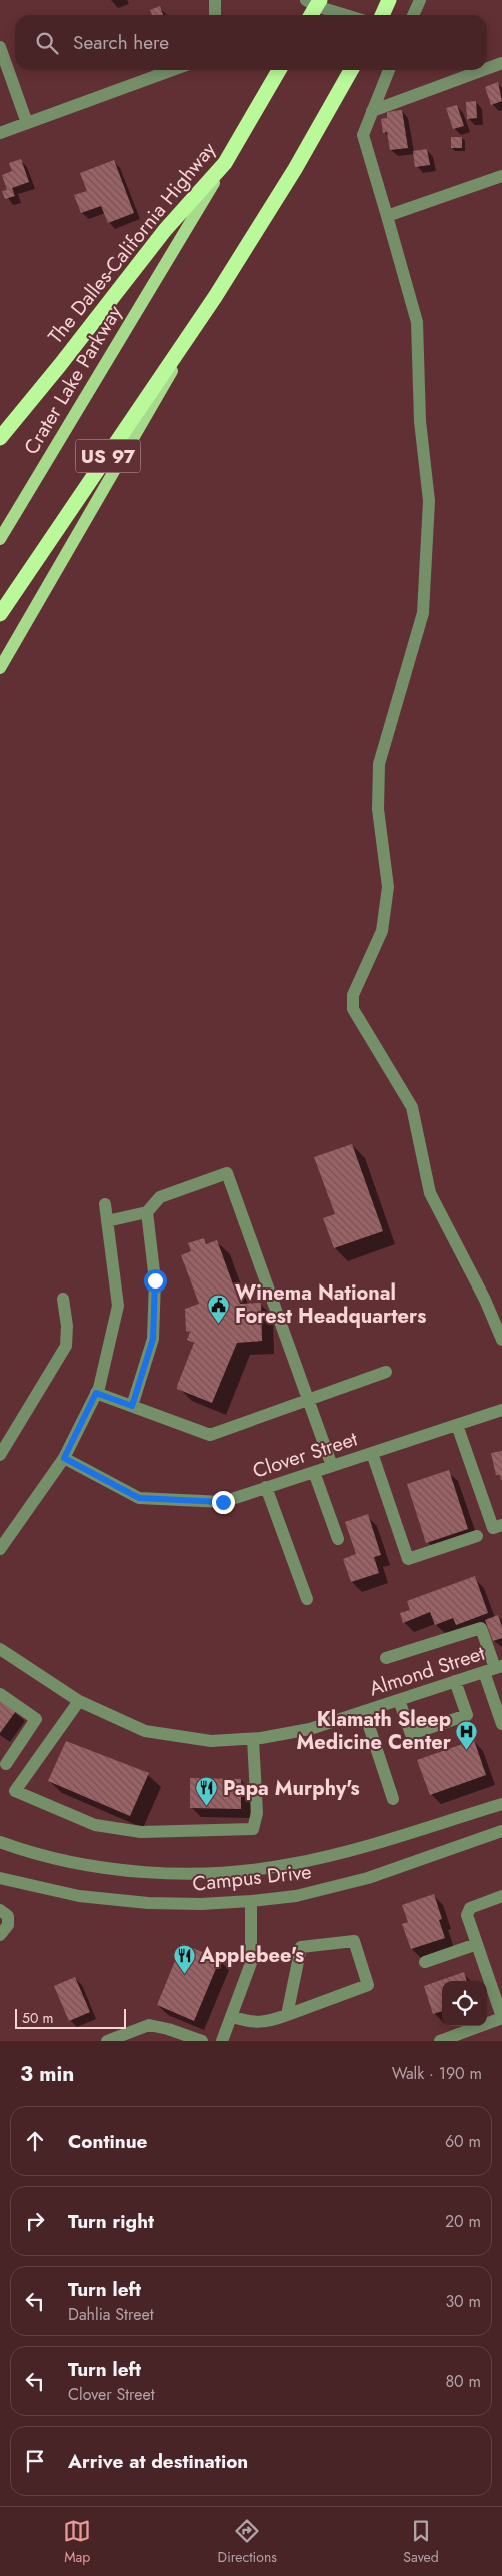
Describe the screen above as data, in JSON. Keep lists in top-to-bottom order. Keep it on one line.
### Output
{"streets":{"highway":["The Dalles-California Highway","US 97"],"main road":["Crater Lake Parkway"],"street":["Clover Street","Almond Street","Campus Drive"]},"crossings":[["The Dalles-California Highway","Crater Lake Parkway"]],"places":{"public building":["Winema National Forest Headquarters"],"hospital":["Klamath Sleep Medicine Center"],"restaurant":["Papa Murphy's","Applebee's"]},"scale_bar":"50 m","page":{"search":"Search here","scale":"50 m","heading":["3 min","Walk · 190 m"],"list":[["Continue","60 m"],["Turn right","20 m"],["Turn left","Dahlia Street","30 m"],["Turn left","Clover Street","80 m"],"Arrive at destination"],"nav":["Map","Directions","Saved"]}}
